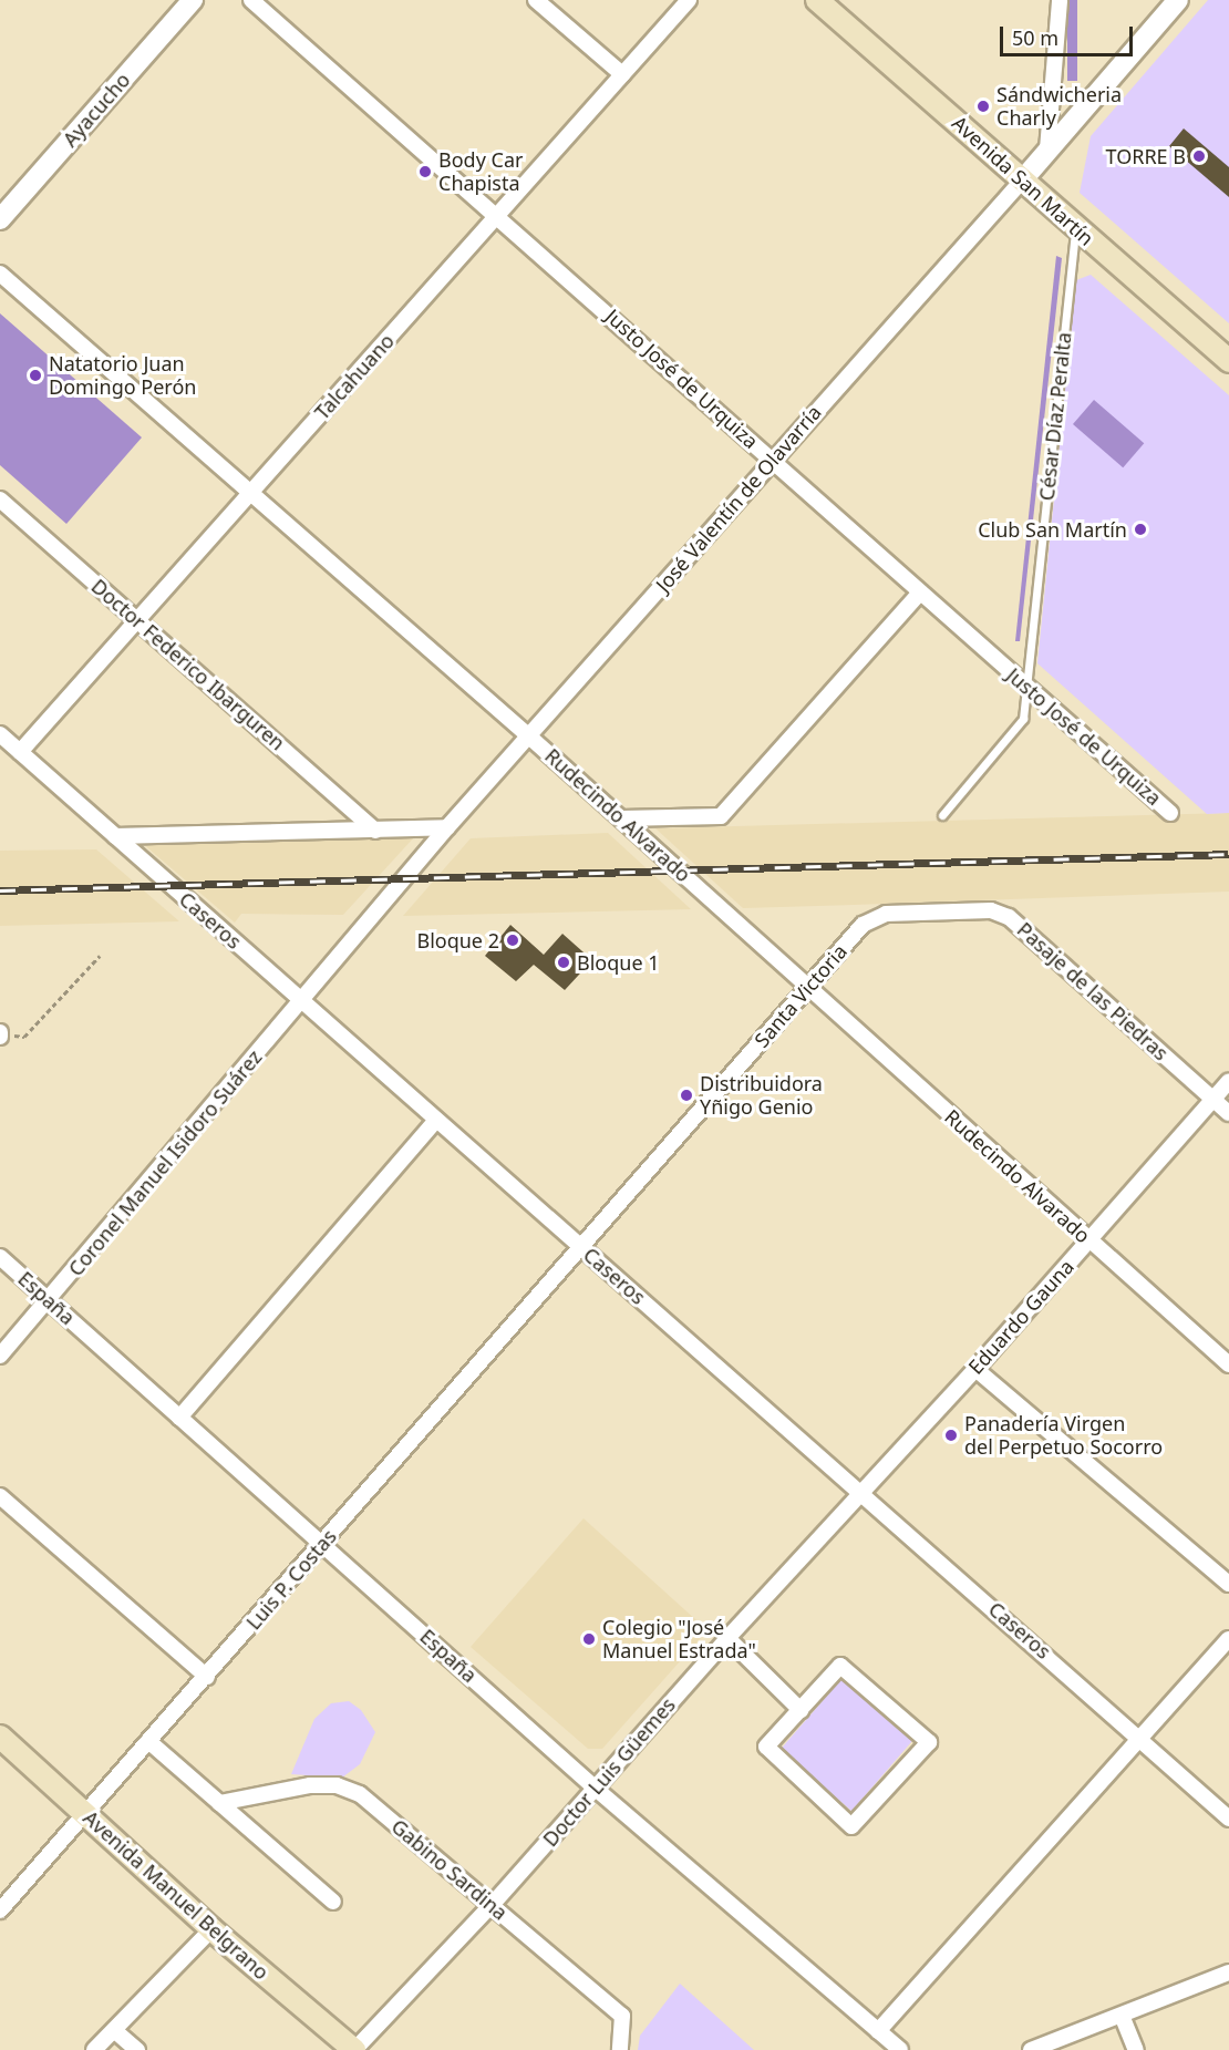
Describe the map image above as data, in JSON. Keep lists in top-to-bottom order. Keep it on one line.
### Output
{"streets":{"main road":["Avenida San Martín","Avenida Manuel Belgrano"],"street":["Ayacucho","Talcahuano","Justo José de Urquiza","José Valentín de Olavarría","Doctor Federico Ibarguren","Rudecindo Alvarado","Caseros","Pasaje de las Piedras","Santa Victoria","Coronel Manuel Isidoro Suárez","España","Eduardo Gauna","Luis P. Costas","Doctor Luis Güemes","Gabino Sardina"],"lane":["César Díaz Peralta"]},"crossings":[["Avenida San Martín","César Díaz Peralta"],["Avenida San Martín","José Valentín de Olavarría"],["Talcahuano","Justo José de Urquiza"],["Talcahuano","Doctor Federico Ibarguren"],["Talcahuano","Rudecindo Alvarado"],["Talcahuano","Caseros"],["Justo José de Urquiza","César Díaz Peralta"],["Justo José de Urquiza","José Valentín de Olavarría"],["José Valentín de Olavarría","Rudecindo Alvarado"],["José Valentín de Olavarría","Caseros"],["José Valentín de Olavarría","Coronel Manuel Isidoro Suárez"],["Rudecindo Alvarado","Santa Victoria"],["Rudecindo Alvarado","Eduardo Gauna"],["Caseros","Santa Victoria"],["Caseros","Coronel Manuel Isidoro Suárez"],["Caseros","Eduardo Gauna"],["Caseros","Luis P. Costas"],["Caseros","Doctor Luis Güemes"],["Pasaje de las Piedras","Santa Victoria"],["Pasaje de las Piedras","Eduardo Gauna"],["Santa Victoria","Luis P. Costas"],["Coronel Manuel Isidoro Suárez","España"],["España","Luis P. Costas"],["España","Doctor Luis Güemes"],["Eduardo Gauna","Doctor Luis Güemes"],["Luis P. Costas","Avenida Manuel Belgrano"],["Doctor Luis Güemes","Gabino Sardina"],["Doctor Luis Güemes","Avenida Manuel Belgrano"]],"places":["Sándwicheria Charly","TORRE B","Body Car Chapista","Natatorio Juan Domingo Perón","Club San Martín","Bloque 2","Bloque 1","Distribuidora Yñigo Genio","Panadería Virgen del Perpetuo Socorro","Colegio \"José Manuel Estrada\""],"scale_bar":"50 m"}
